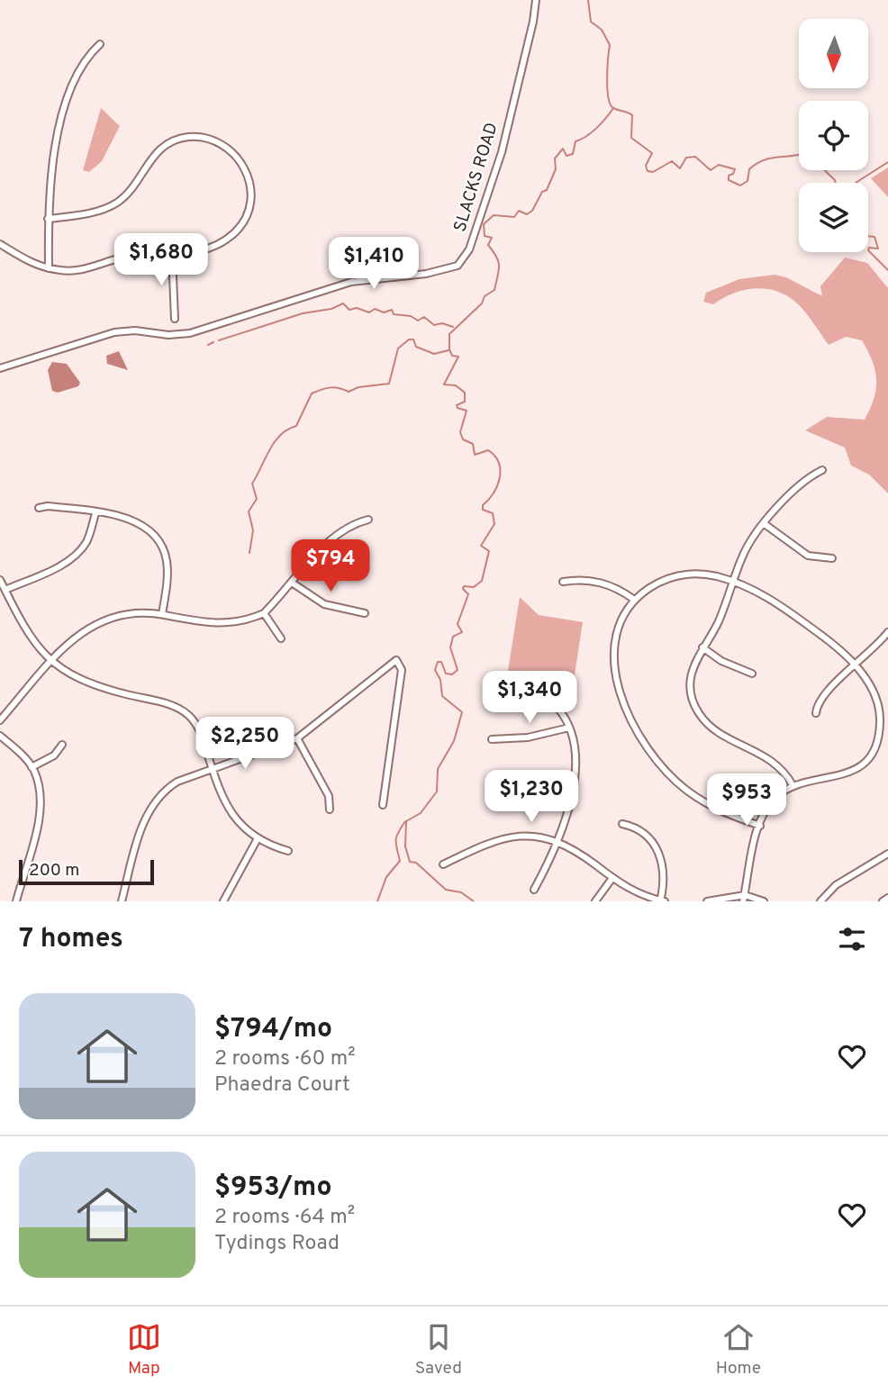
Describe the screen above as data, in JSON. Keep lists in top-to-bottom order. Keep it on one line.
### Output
{"streets":{"street":["SLACKS ROAD"]},"scale_bar":"200 m","north":"bottom","page":{"price":["$1,680","$1,410","$794","$1,340","$2,250","$1,230","$953"],"scale":"200 m","heading":"7 homes","list":[{"name":"$794/mo","note":"2 rooms · 60 m² · Phaedra Court"},{"name":"$953/mo","note":"2 rooms · 64 m² · Tydings Road"}],"tabs":["Map","Saved","Home"]}}
